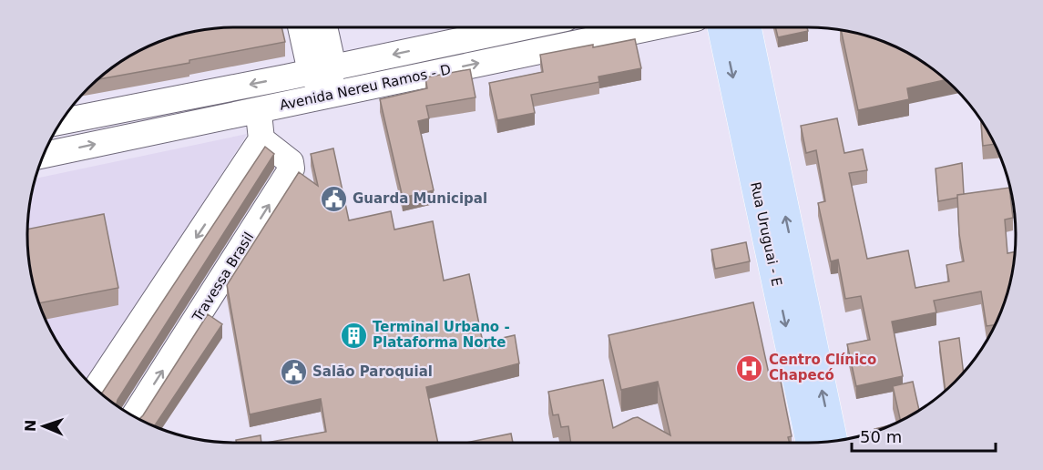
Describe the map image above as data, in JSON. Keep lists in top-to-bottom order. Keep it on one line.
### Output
{"streets":{"main road":["Rua Uruguai - E"],"street":["Avenida Nereu Ramos - D","Travessa Brasil"]},"places":{"public building":["Guarda Municipal","Salão Paroquial"],"building":["Terminal Urbano - Plataforma Norte"],"hospital":["Centro Clínico Chapecó"]},"scale_bar":"50 m","north":"left"}
